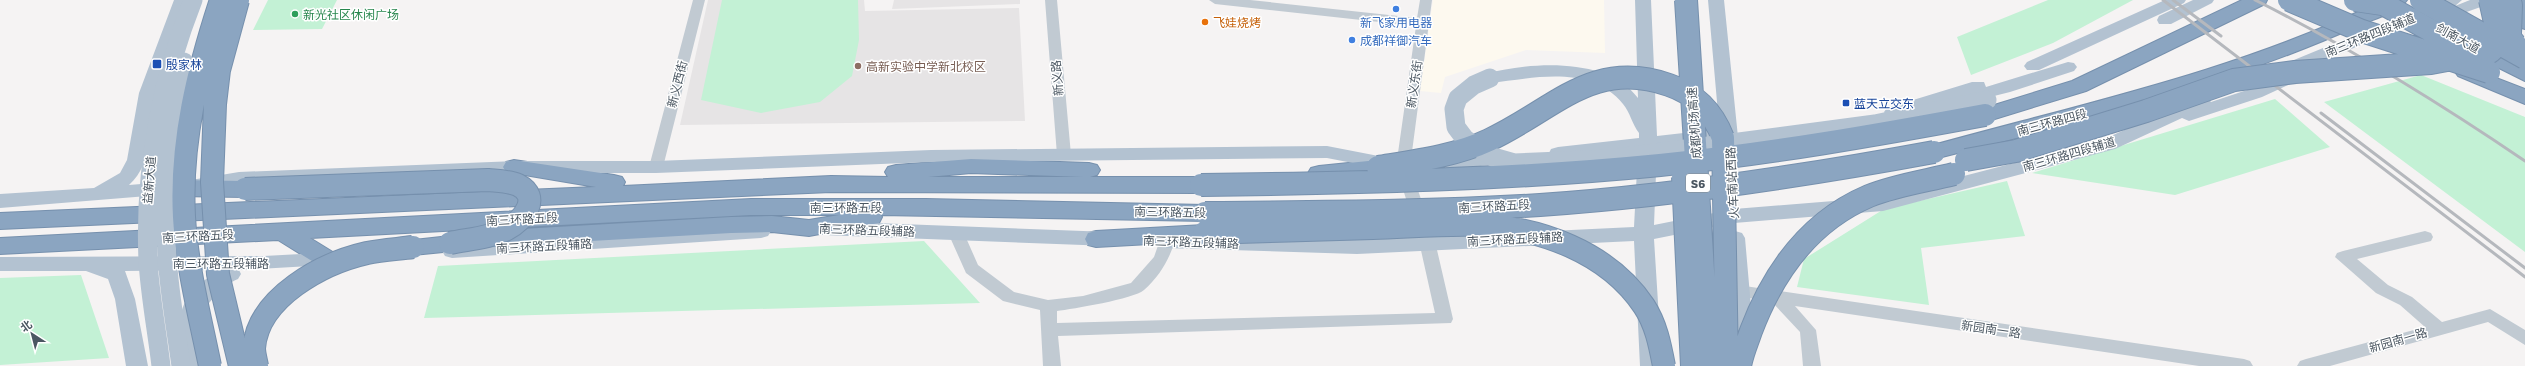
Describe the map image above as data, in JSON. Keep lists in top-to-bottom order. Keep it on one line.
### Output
{"streets":{"highway":["剑南大道","南三环路四段","成都机场高速","S6","南三环路五段"],"main road":["南三环路四段辅道","益新大道","火车南站西路","南三环路五段辅路"],"street":["新义路","新义西街","新义东街","新园南一路"]},"crossings":[["南三环路四段辅道","南三环路四段"],["南三环路四段辅道","火车南站西路"],["南三环路四段辅道","南三环路五段辅路"],["南三环路四段","南三环路五段"],["火车南站西路","南三环路五段辅路"],["火车南站西路","新园南一路"]],"places":{"other":["新飞家用电器","新光社区休闲广场","飞娃烧烤","成都祥御汽车","高新实验中学新北校区"],"transit":["殷家林","蓝天立交东"]},"north":"top left"}
